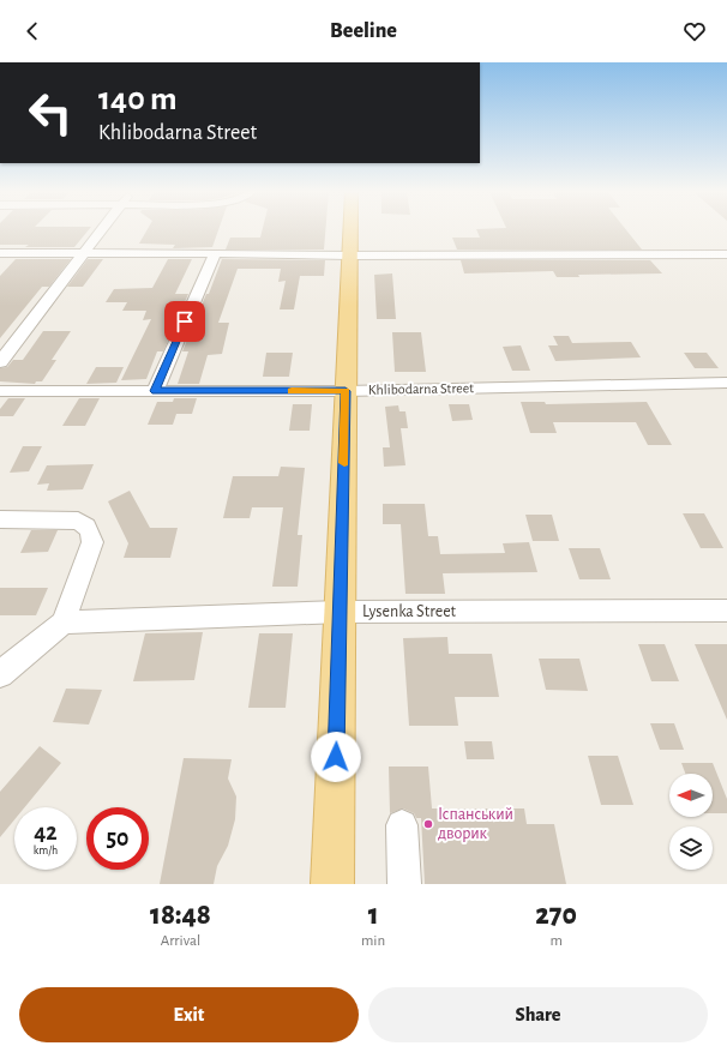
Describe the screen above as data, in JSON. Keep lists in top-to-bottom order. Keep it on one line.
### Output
{"streets":{"street":["Khlibodarna Street","Lysenka Street"]},"places":["Іспанський дворик"],"north":"left","page":{"header":"Beeline","turn":["140 m","Khlibodarna Street"],"speed":"42 km/h","limit":"50","eta":["18:48","Arrival","1","min","270","m"],"buttons":["Exit","Share"]}}
